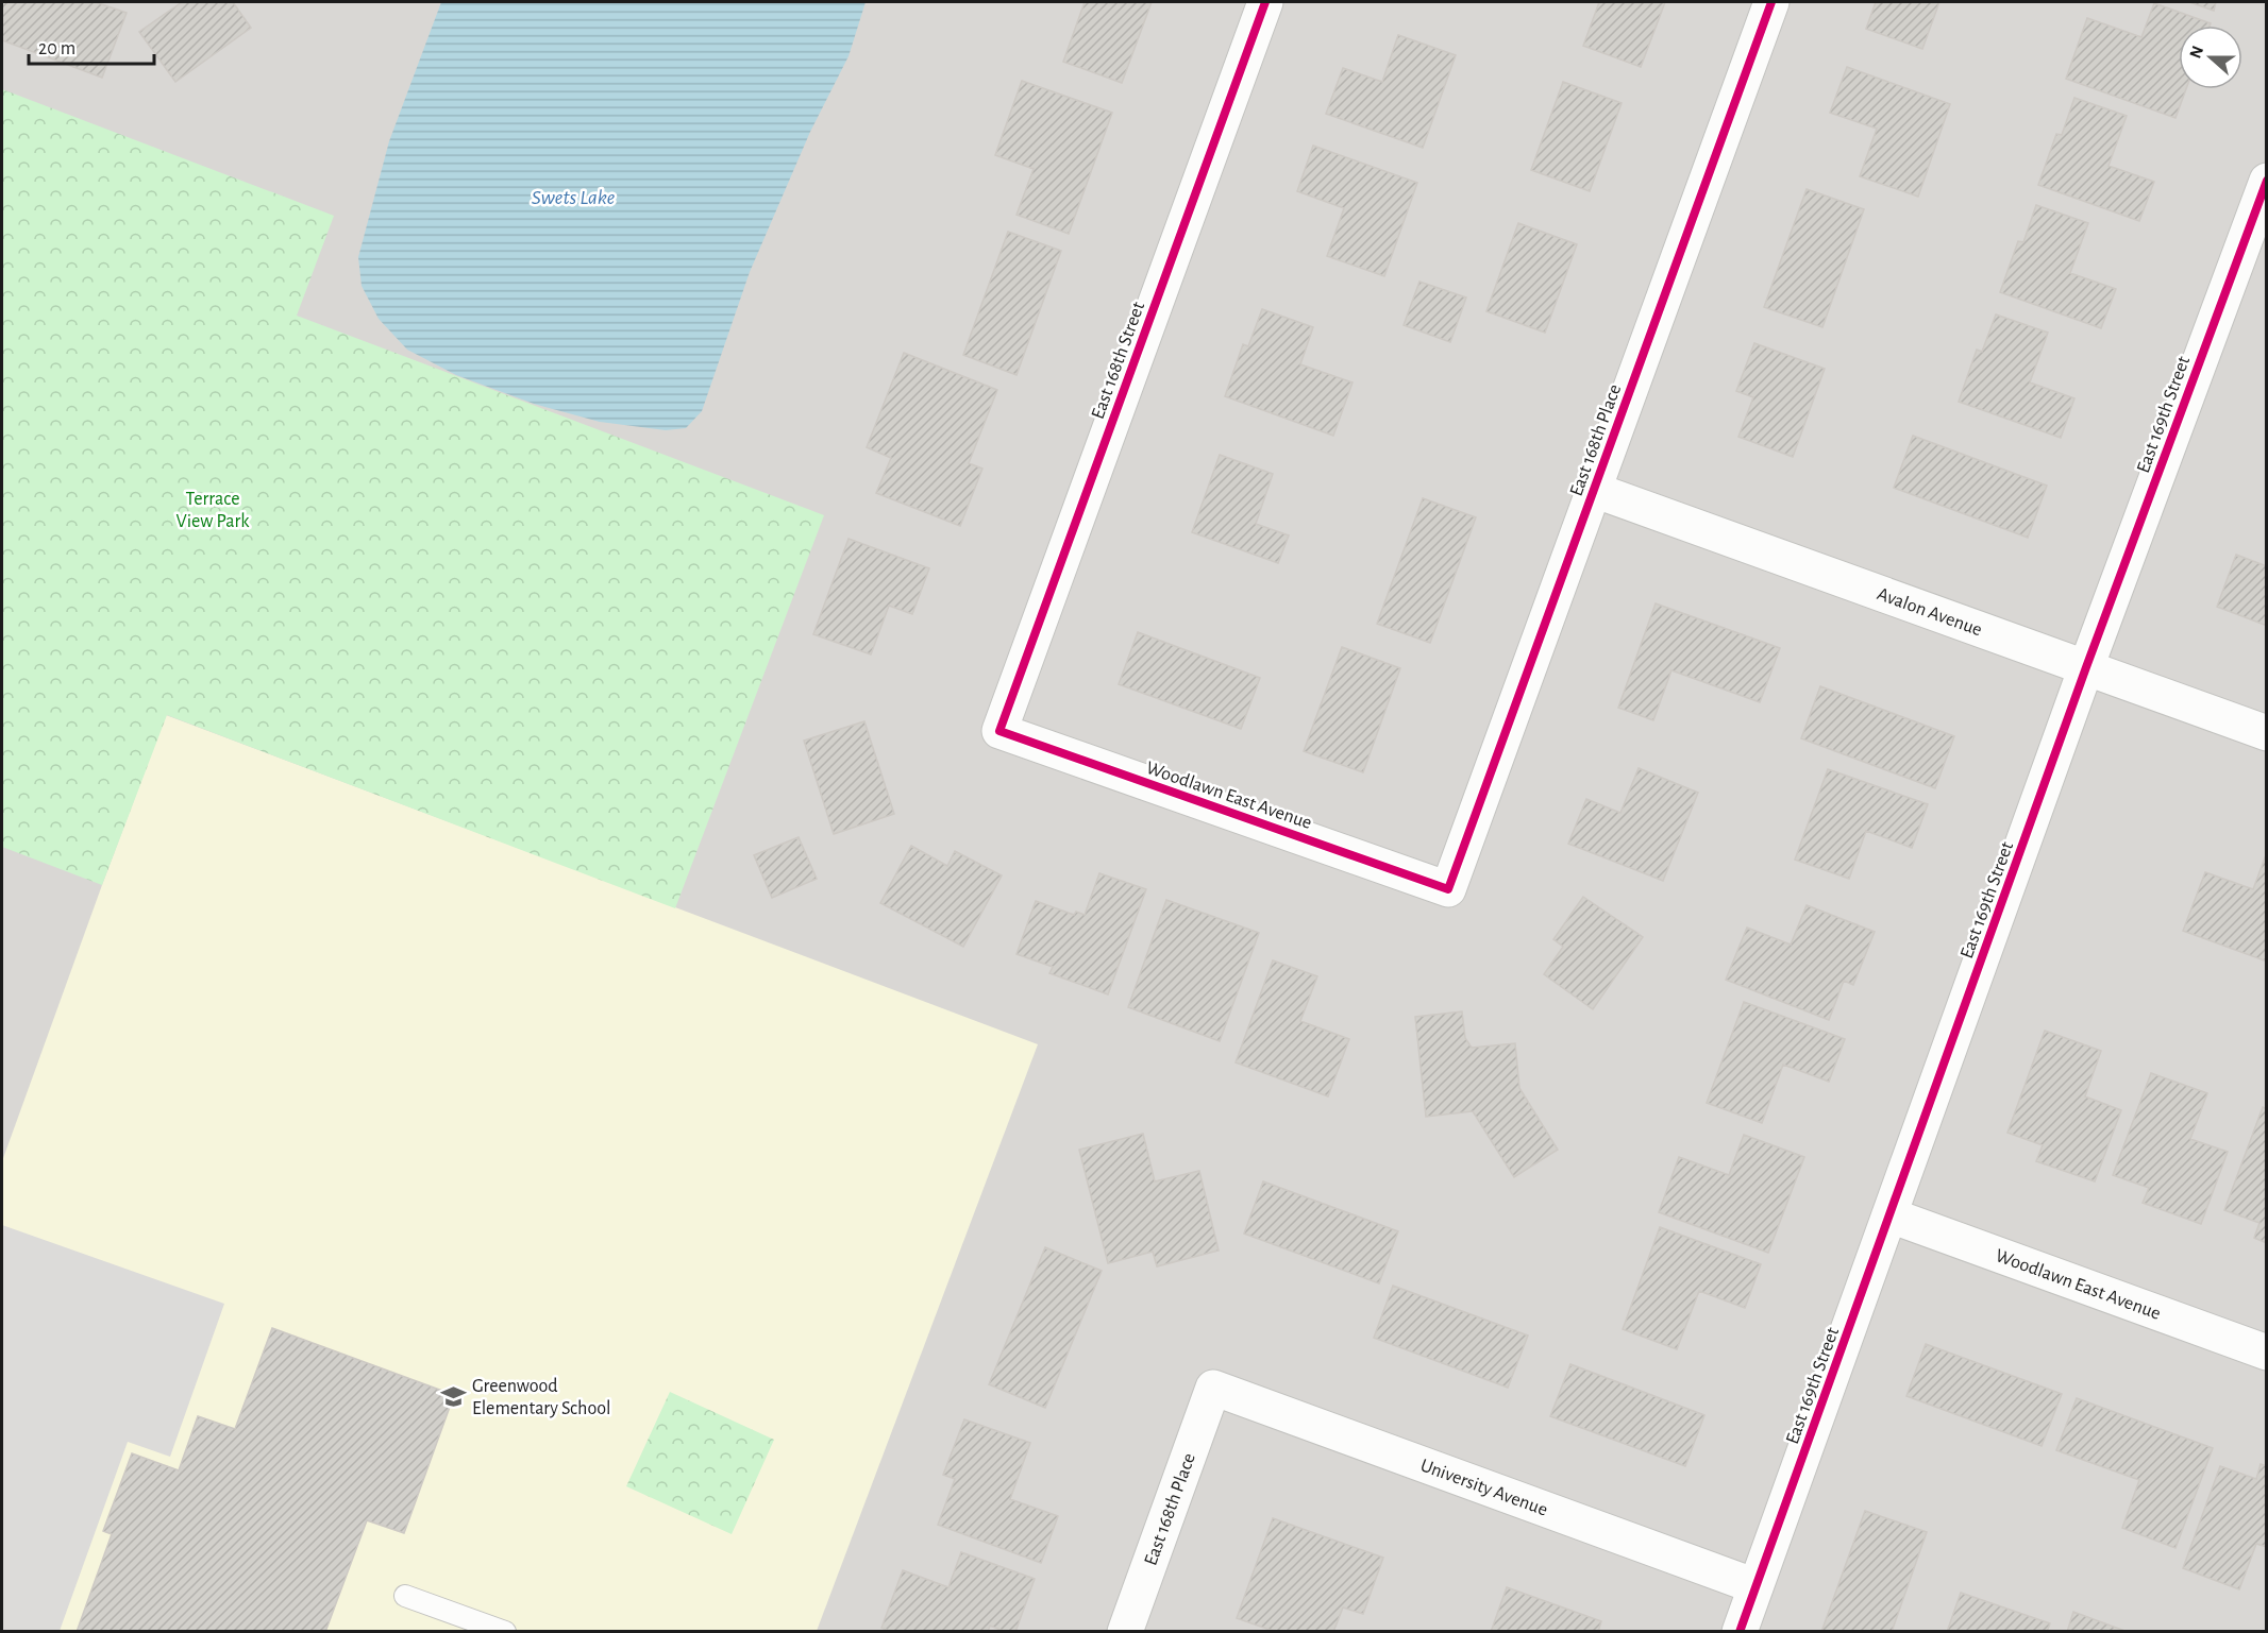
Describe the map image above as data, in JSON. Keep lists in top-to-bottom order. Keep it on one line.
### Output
{"streets":{"street":["East 168th Street","East 169th Street","East 168th Place","Avalon Avenue","Woodlawn East Avenue","University Avenue"]},"crossings":[["East 168th Street","Woodlawn East Avenue"],["East 169th Street","Avalon Avenue"],["East 169th Street","Woodlawn East Avenue"],["East 169th Street","University Avenue"],["East 168th Place","Avalon Avenue"],["East 168th Place","Woodlawn East Avenue"],["East 168th Place","University Avenue"]],"water":["Swets Lake"],"parks":["Terrace View Park"],"places":{"school or university":["Greenwood Elementary School"]},"scale_bar":"20 m","north":"left"}
